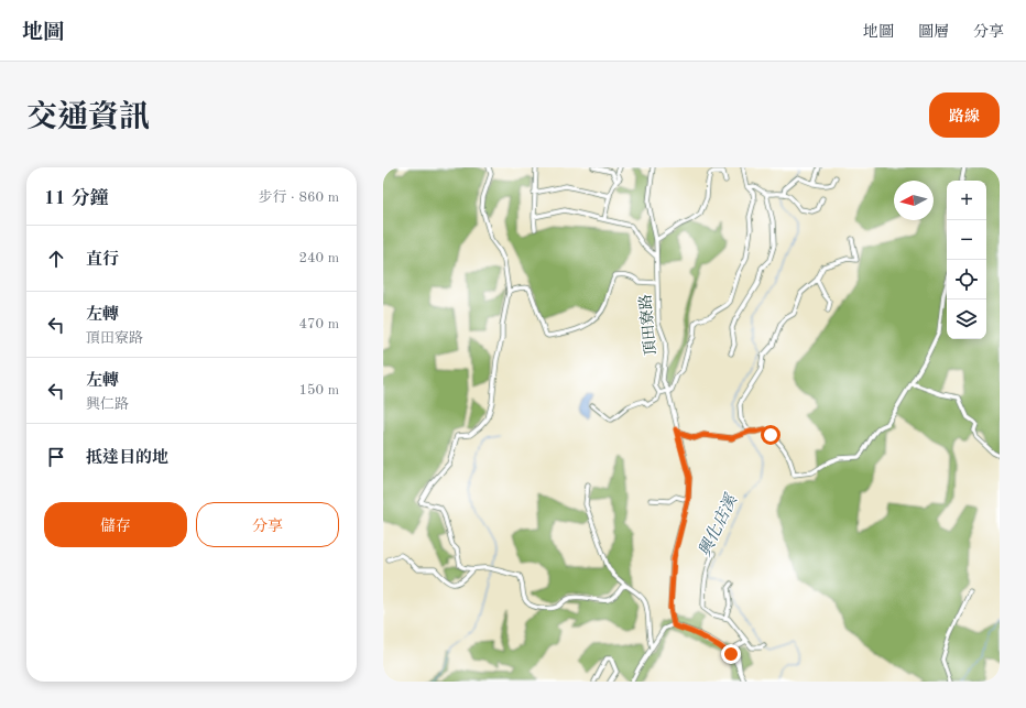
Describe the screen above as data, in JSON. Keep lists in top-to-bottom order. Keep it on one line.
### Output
{"streets":{"street":["頂田寮路"]},"water":["興化店溪"],"north":"left","page":{"header":"地圖","nav":["地圖","圖層","分享"],"title":"交通資訊","buttons":["路線",["儲存","分享"]],"heading":["11 分鐘","步行 · 860 m"],"map_buttons":["+","−"],"list":[["直行","240 m"],["左轉","頂田寮路","470 m"],["左轉","興仁路","150 m"],"抵達目的地"]}}
